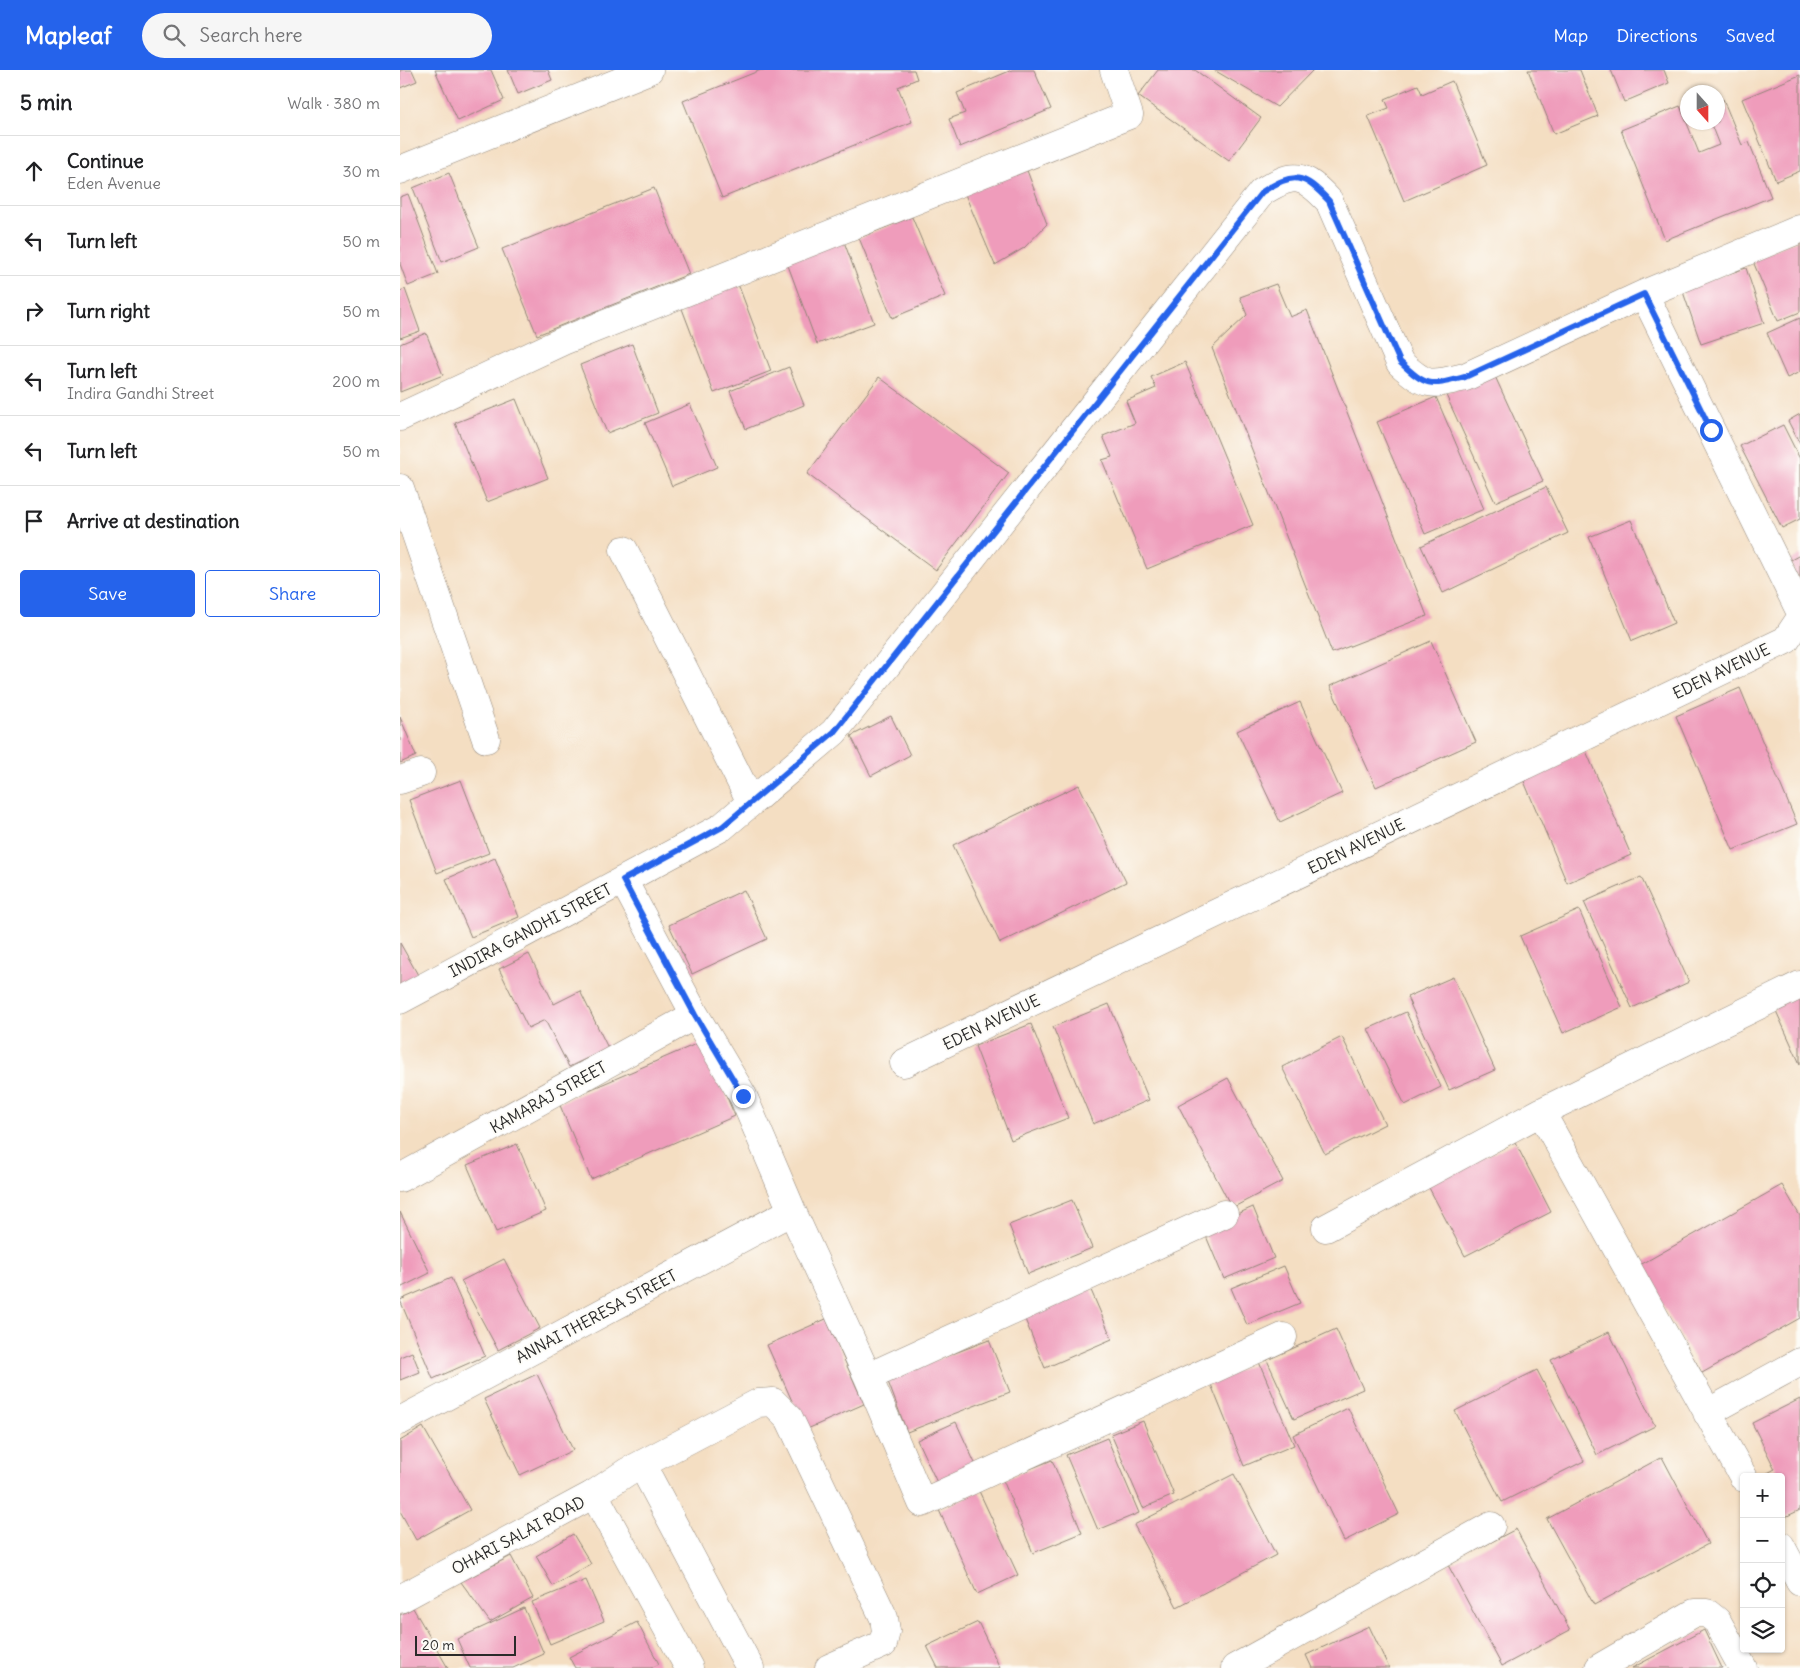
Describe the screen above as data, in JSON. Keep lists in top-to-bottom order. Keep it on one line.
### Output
{"streets":{"street":["EDEN AVENUE","INDIRA GANDHI STREET","KAMARAJ STREET","ANNAI THERESA STREET","OHARI SALAI ROAD"]},"scale_bar":"20 m","north":"bottom","page":{"header":"Mapleaf","search":"Search here","nav":["Map","Directions","Saved"],"heading":["5 min","Walk · 380 m"],"list":[["Continue","Eden Avenue","30 m"],["Turn left","50 m"],["Turn right","50 m"],["Turn left","Indira Gandhi Street","200 m"],["Turn left","50 m"],"Arrive at destination"],"buttons":["Save","Share"],"map_buttons":["+","−"],"scale":"20 m"}}
